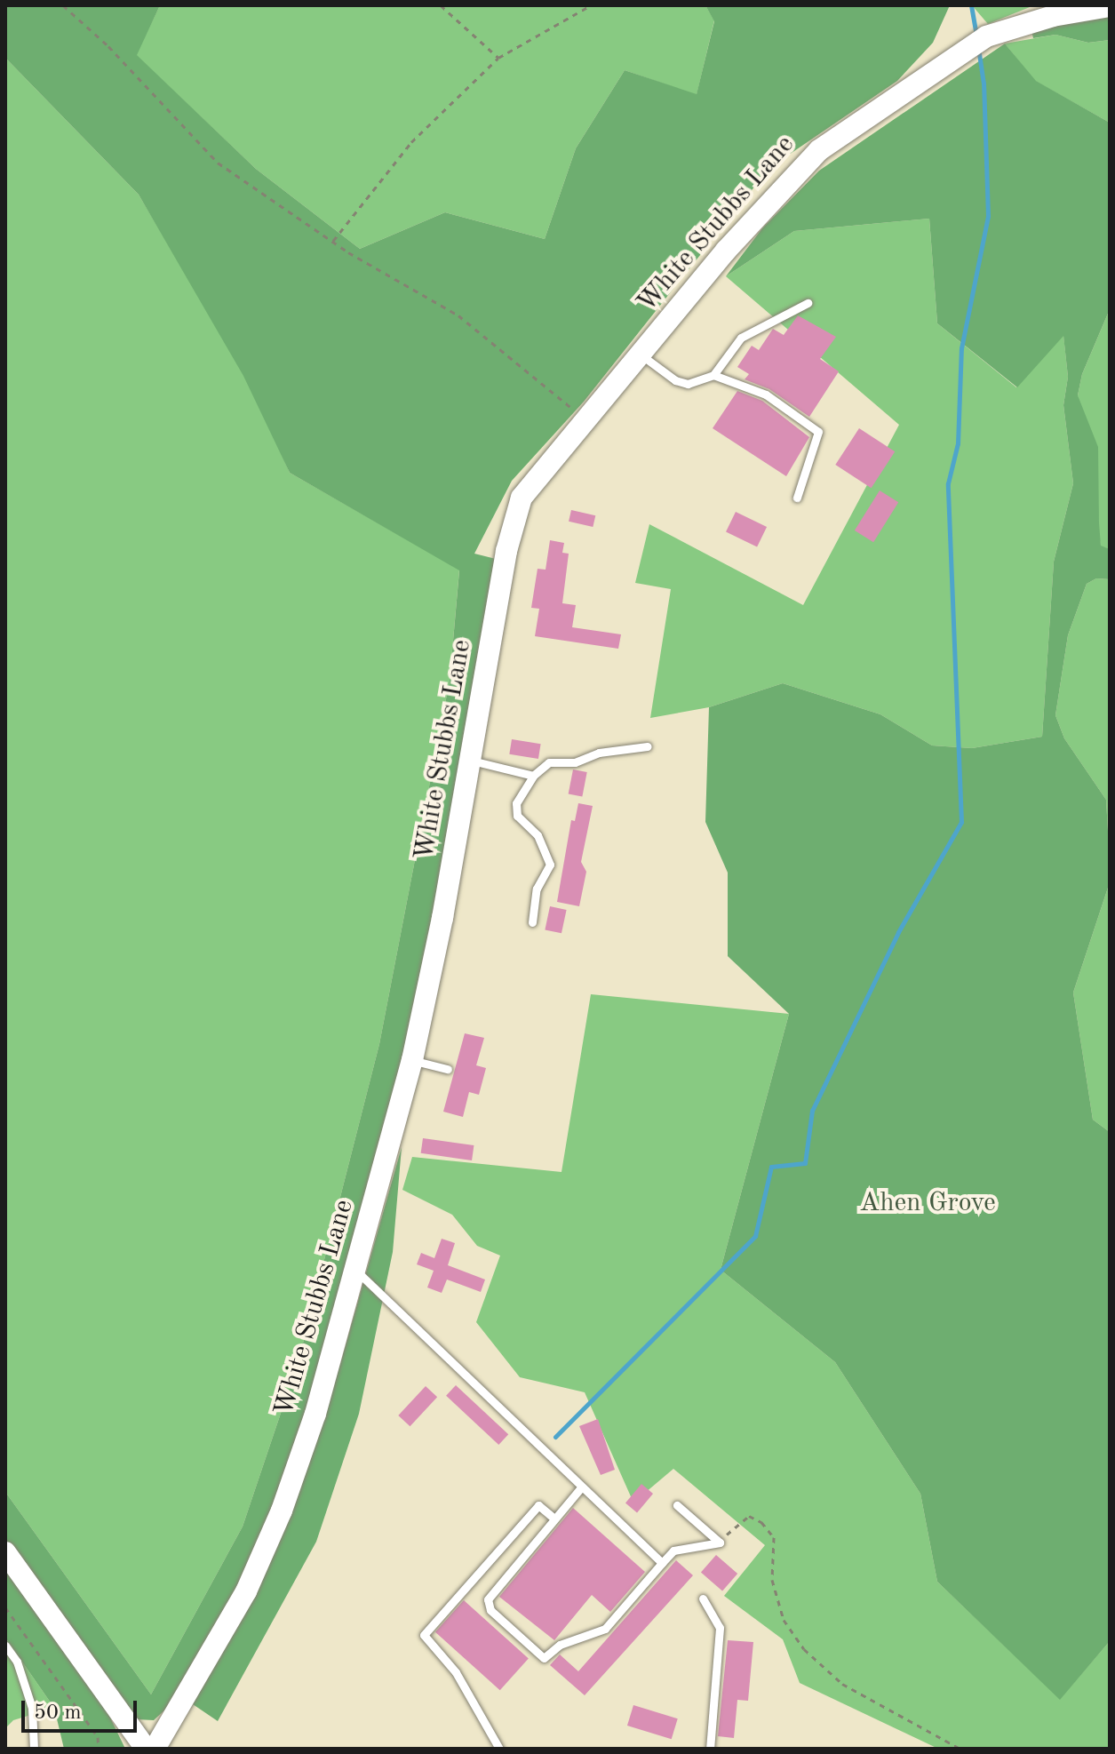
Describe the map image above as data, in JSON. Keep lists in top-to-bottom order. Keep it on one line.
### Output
{"streets":{"street":["White Stubbs Lane"]},"parks":["Ahen Grove"],"scale_bar":"50 m"}
